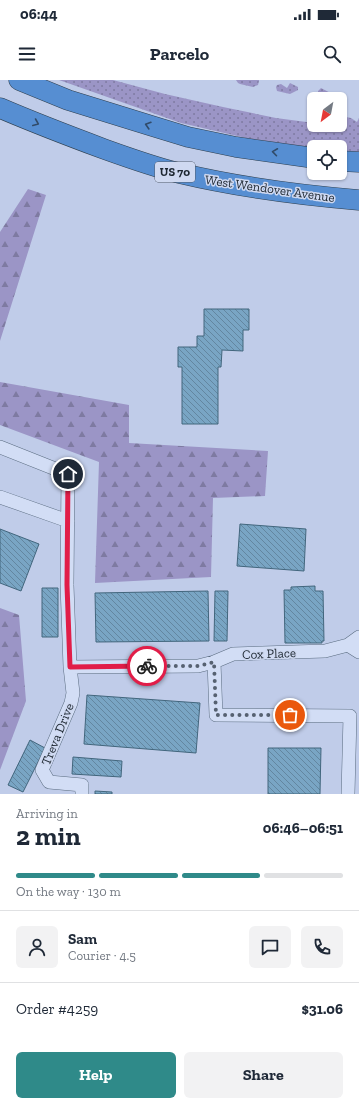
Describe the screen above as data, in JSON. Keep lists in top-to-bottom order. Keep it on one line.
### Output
{"streets":{"highway":["US 70","West Wendover Avenue"],"street":["Cox Place","Treva Drive"]},"crossings":[["Cox Place","Treva Drive"]],"north":"bottom left","page":{"status":"06:44","header":"Parcelo","heading":["2 min","Arriving in","06:46–06:51"],"panel":["Sam","Courier · 4.5","Order #4259","$31.06"],"bar":"On the way · 130 m","buttons":["Help","Share"]}}
